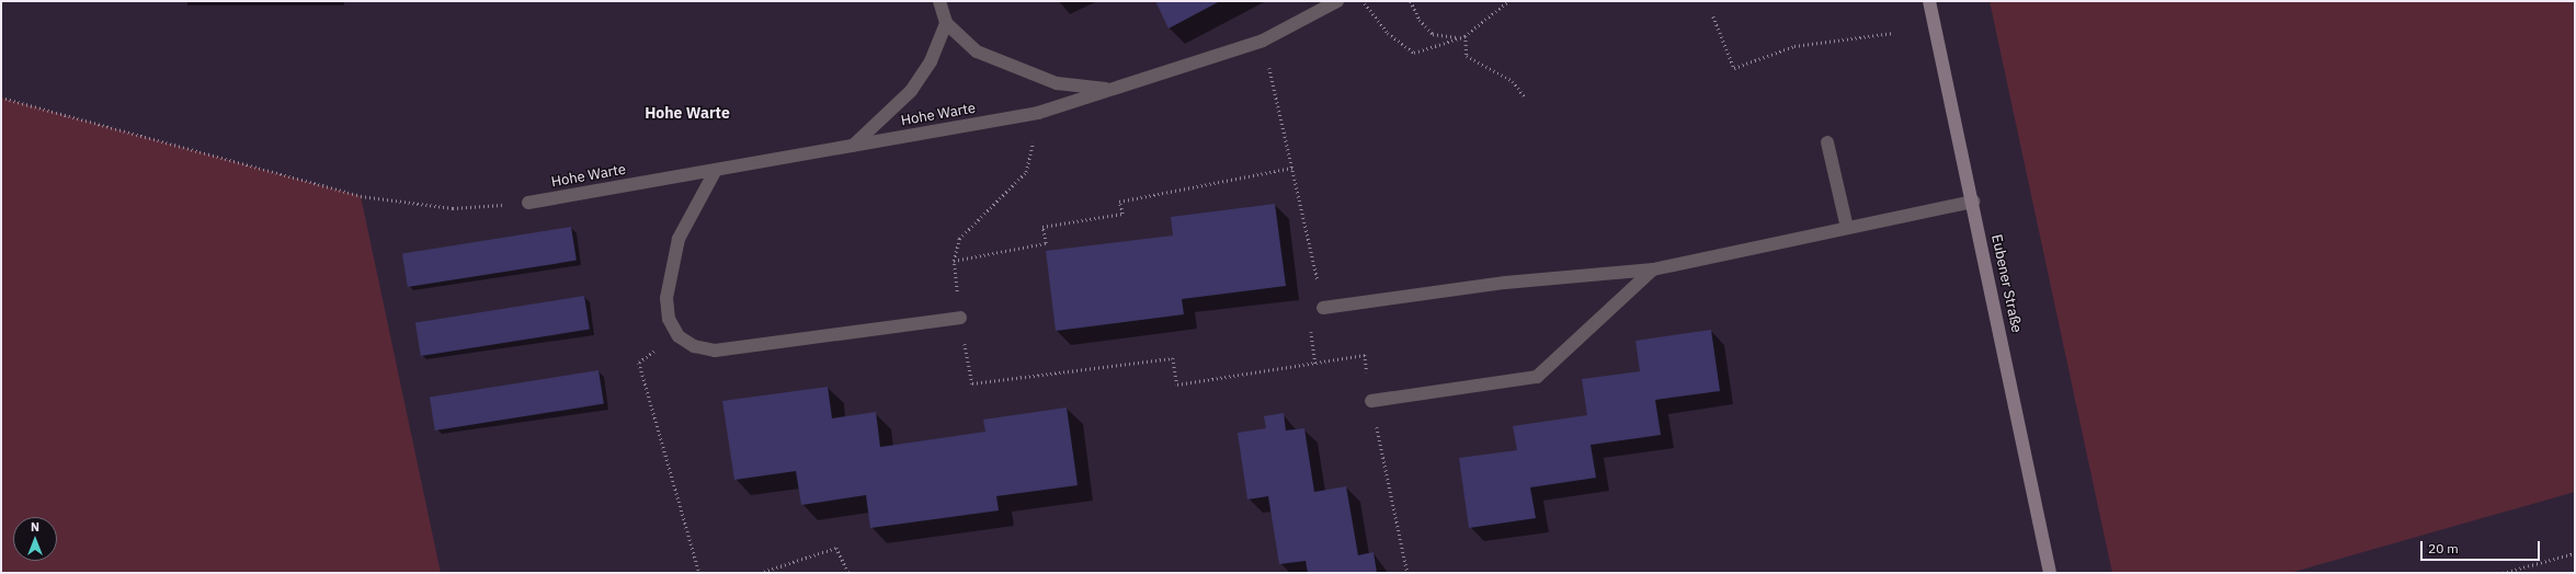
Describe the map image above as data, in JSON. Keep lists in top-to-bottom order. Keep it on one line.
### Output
{"streets":{"street":["Eubener Straße"],"lane":["Hohe Warte"]},"districts":["Hohe Warte"],"scale_bar":"20 m","north":"top"}
